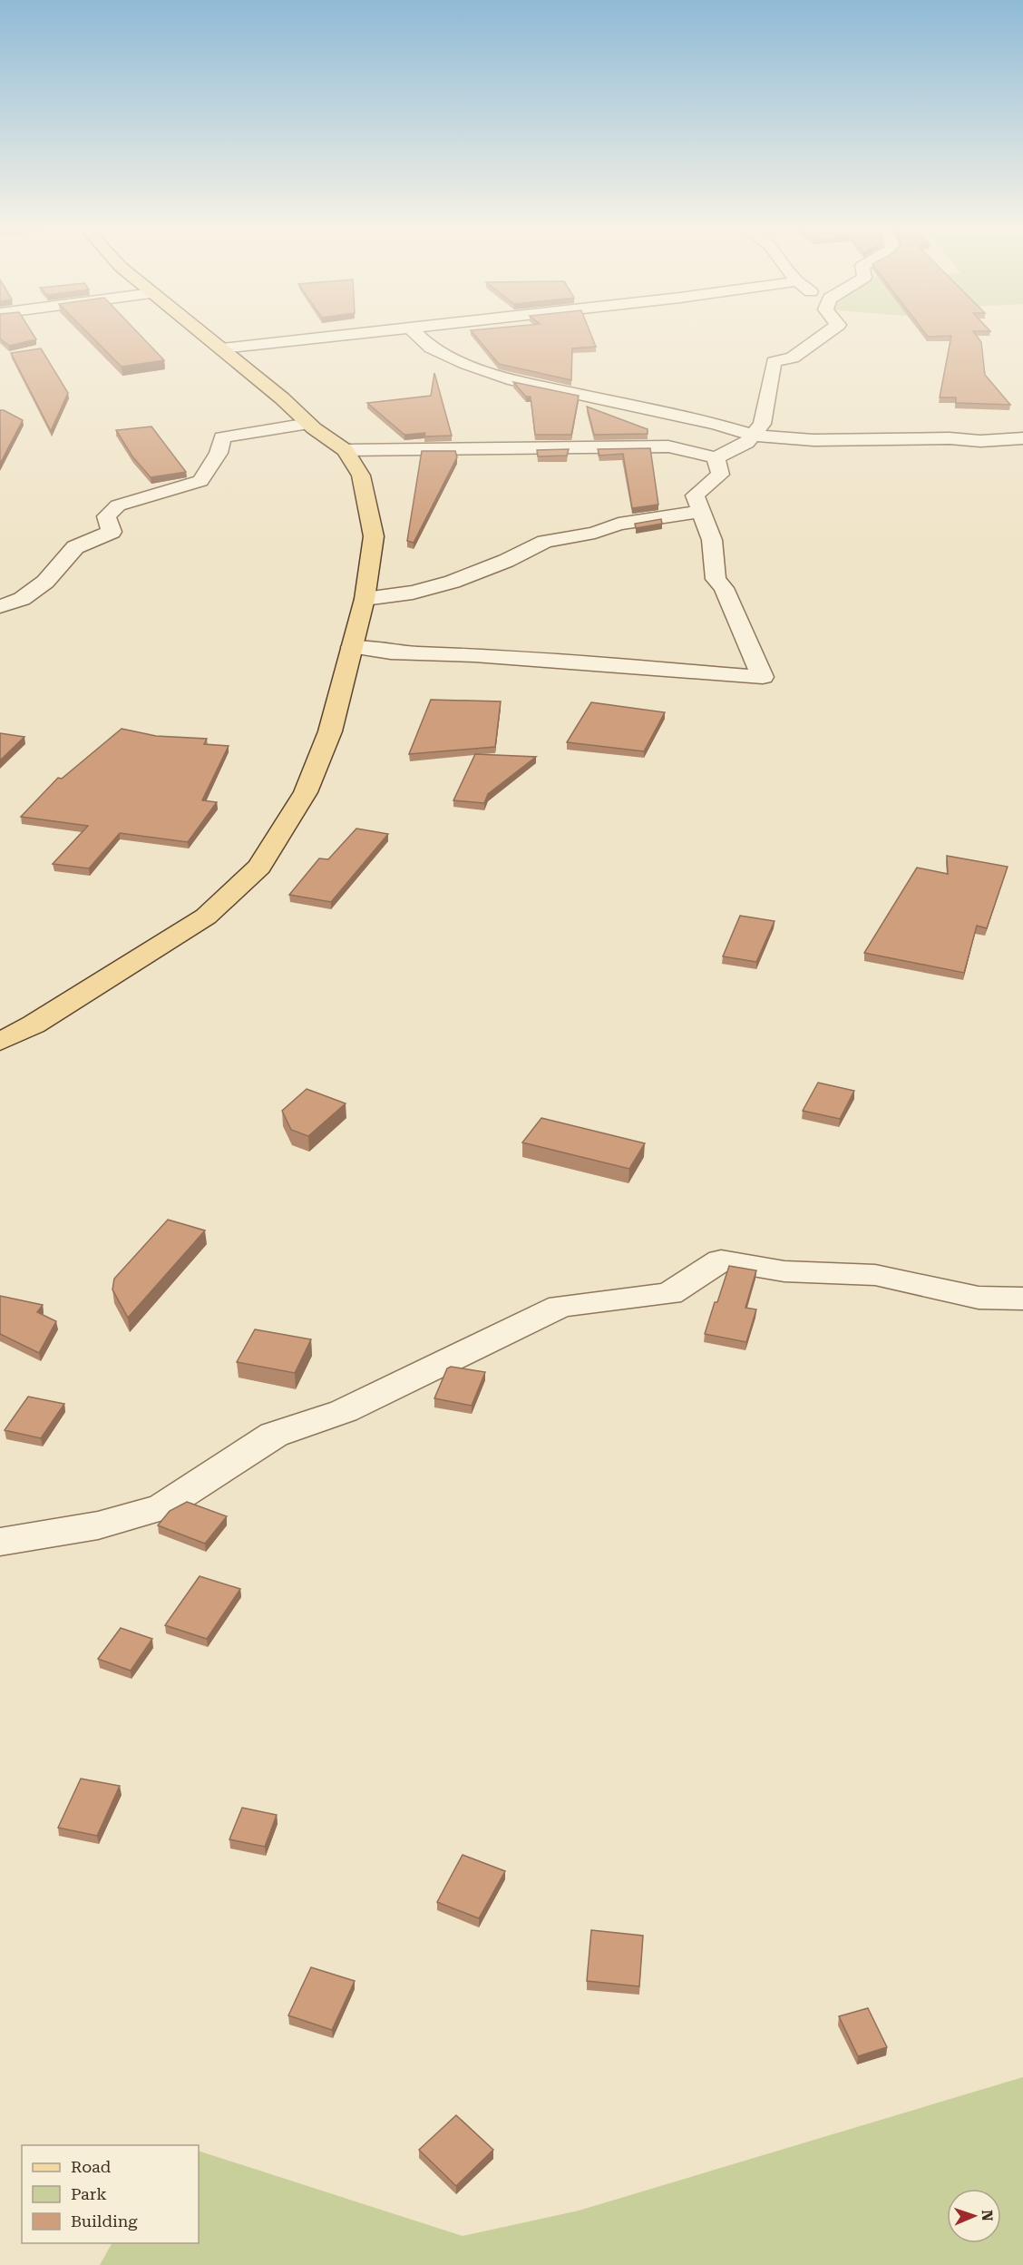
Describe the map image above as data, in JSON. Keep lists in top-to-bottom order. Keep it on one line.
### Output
{"legend":["Road","Park","Building"],"north":"right"}
